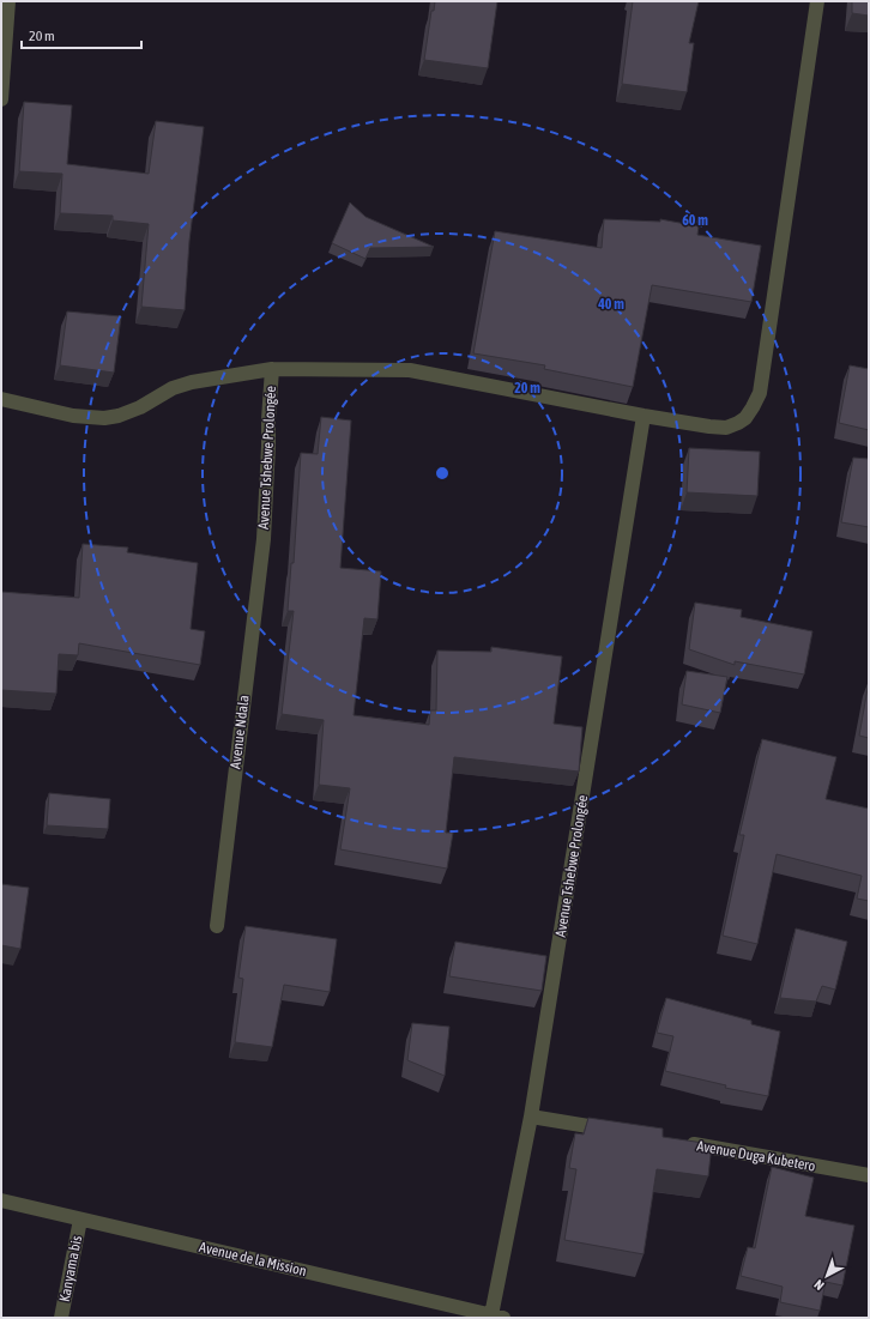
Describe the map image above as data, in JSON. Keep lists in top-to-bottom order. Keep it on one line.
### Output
{"streets":{"street":["Avenue Tshebwe Prolongée","Avenue Ndala","Avenue Duga Kubetero","Avenue de la Mission","Kanyama bis"]},"crossings":[["Avenue Tshebwe Prolongée","Avenue Ndala"],["Avenue Tshebwe Prolongée","Avenue de la Mission"],["Avenue de la Mission","Kanyama bis"]],"scale_bar":"20 m","north":"bottom left","rings":["60 m","40 m","20 m"]}
